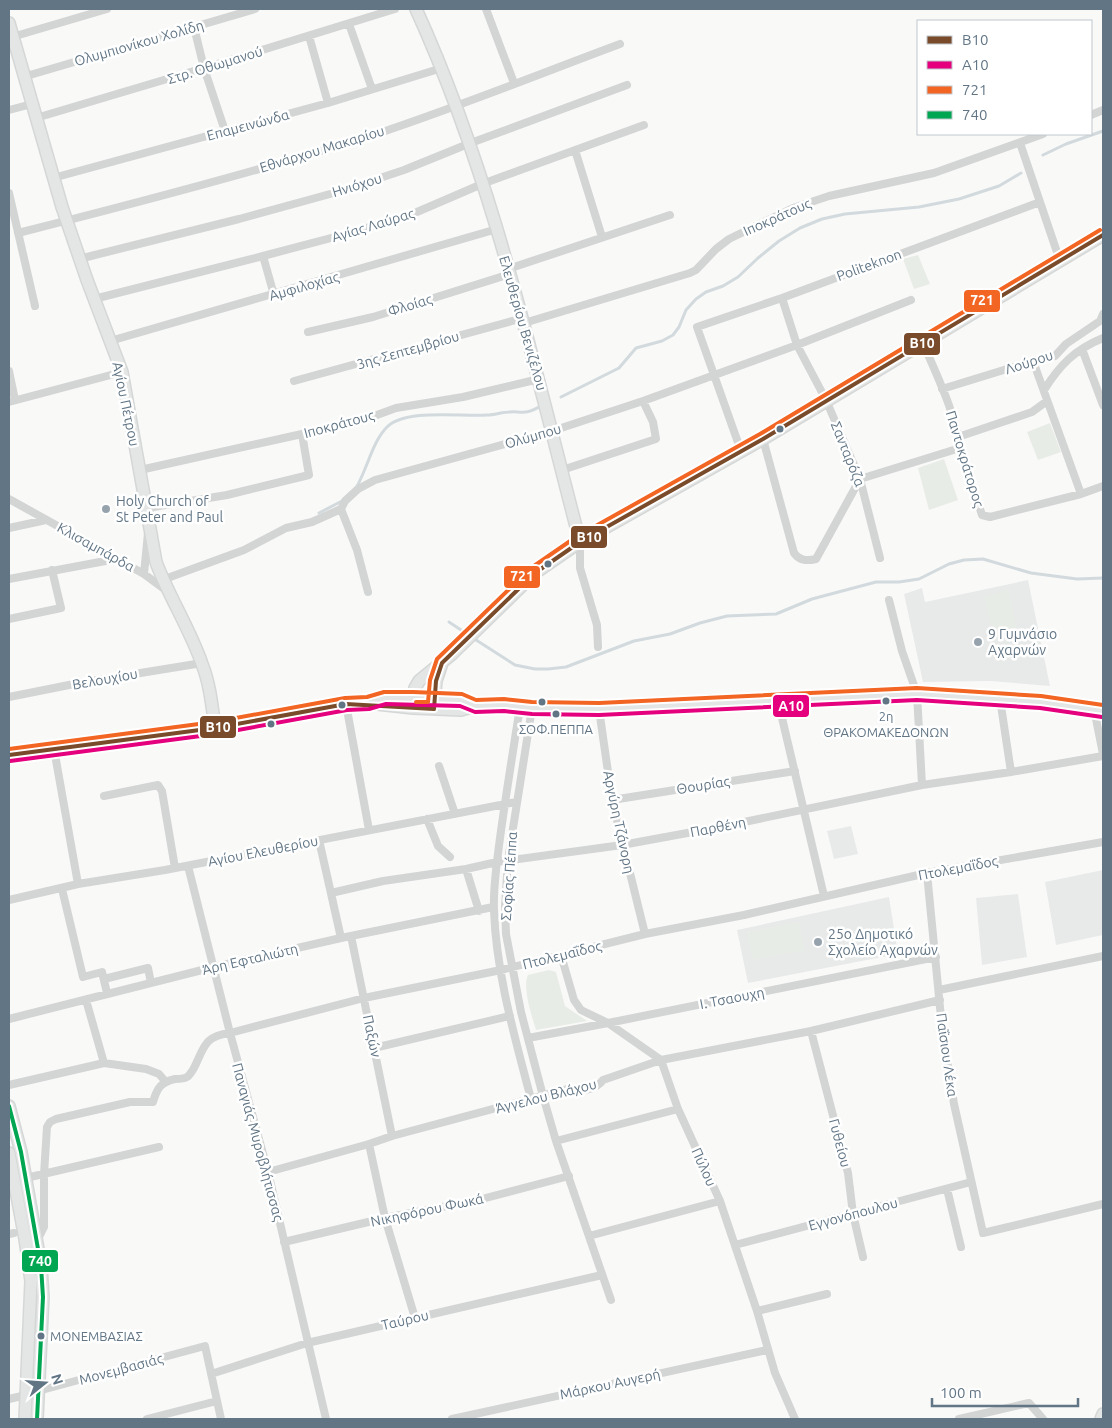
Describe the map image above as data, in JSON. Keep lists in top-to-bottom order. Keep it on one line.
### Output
{"streets":{"main road":["Ελευθερίου Βενιζέλου","Αγίου Πέτρου"],"street":["Ολυμπιονίκου Χολίδη","Στρ. Οθωμανού","Επαμεινώνδα","Εθνάρχου Μακαρίου","Ηνιόχου","Ιποκράτους","Αγίας Λαύρας","Politeknon","Αμφιλοχίας","Φλοίας","3ης Σεπτεμβρίου","Λούρου","Ολύμπου","Σανταρόζα","Παντοκράτορος","Κλισαμπάρδα","Βελουχίου","Θουρίας","Αργύρη Τζάνορη","Παρθένη","Αγίου Ελευθερίου","Πτολεμαΐδος","Σοφίας Πέππα","Άρη Εφταλιώτη","Ι. Τσαουχη","Παξών","Παΐσιου Λέκα","Άγγελου Βλάχου","Παναγιάς Μυροβλήτισσας","Γυθείου","Πύλου","Νικηφόρου Φωκά","Εγγονόπουλου","Ταύρου","Μονεμβασιάς","Μάρκου Αυγερή"]},"crossings":[["Ολυμπιονίκου Χολίδη","Αγίου Πέτρου"],["Στρ. Οθωμανού","Αγίου Πέτρου"],["Επαμεινώνδα","Ελευθερίου Βενιζέλου"],["Επαμεινώνδα","Αγίου Πέτρου"],["Εθνάρχου Μακαρίου","Ελευθερίου Βενιζέλου"],["Εθνάρχου Μακαρίου","Αγίου Πέτρου"],["Ηνιόχου","Ελευθερίου Βενιζέλου"],["Ηνιόχου","Αγίου Πέτρου"],["Ιποκράτους","Ελευθερίου Βενιζέλου"],["Ιποκράτους","3ης Σεπτεμβρίου"],["Ιποκράτους","Αγίου Πέτρου"],["Αγίας Λαύρας","Ελευθερίου Βενιζέλου"],["Αγίας Λαύρας","Αγίου Πέτρου"],["Politeknon","Ολύμπου"],["Politeknon","Σανταρόζα"],["Αμφιλοχίας","Ελευθερίου Βενιζέλου"],["Αμφιλοχίας","Αγίου Πέτρου"],["Φλοίας","Ελευθερίου Βενιζέλου"],["Ελευθερίου Βενιζέλου","3ης Σεπτεμβρίου"],["Ελευθερίου Βενιζέλου","Ολύμπου"],["Λούρου","Παντοκράτορος"],["Αγίου Πέτρου","Ολύμπου"],["Αγίου Πέτρου","Κλισαμπάρδα"],["Αγίου Πέτρου","Βελουχίου"],["Ολύμπου","Σανταρόζα"],["Θουρίας","Αργύρη Τζάνορη"],["Αργύρη Τζάνορη","Παρθένη"],["Αργύρη Τζάνορη","Πτολεμαΐδος"],["Παρθένη","Σοφίας Πέππα"],["Αγίου Ελευθερίου","Σοφίας Πέππα"],["Αγίου Ελευθερίου","Παναγιάς Μυροβλήτισσας"],["Πτολεμαΐδος","Σοφίας Πέππα"],["Πτολεμαΐδος","Παξών"],["Πτολεμαΐδος","Παΐσιου Λέκα"],["Πτολεμαΐδος","Παναγιάς Μυροβλήτισσας"],["Σοφίας Πέππα","Άρη Εφταλιώτη"],["Σοφίας Πέππα","Ι. Τσαουχη"],["Σοφίας Πέππα","Άγγελου Βλάχου"],["Σοφίας Πέππα","Νικηφόρου Φωκά"],["Σοφίας Πέππα","Ταύρου"],["Άρη Εφταλιώτη","Παξών"],["Άρη Εφταλιώτη","Παναγιάς Μυροβλήτισσας"],["Ι. Τσαουχη","Παΐσιου Λέκα"],["Παξών","Άγγελου Βλάχου"],["Παΐσιου Λέκα","Άγγελου Βλάχου"],["Παΐσιου Λέκα","Εγγονόπουλου"],["Άγγελου Βλάχου","Παναγιάς Μυροβλήτισσας"],["Άγγελου Βλάχου","Γυθείου"],["Άγγελου Βλάχου","Πύλου"],["Παναγιάς Μυροβλήτισσας","Νικηφόρου Φωκά"],["Παναγιάς Μυροβλήτισσας","Ταύρου"],["Γυθείου","Εγγονόπουλου"],["Πύλου","Εγγονόπουλου"],["Πύλου","Μάρκου Αυγερή"],["Ταύρου","Μονεμβασιάς"]],"places":["Holy Church of St Peter and Paul","9 Γυμνάσιο Αχαρνών","2η ΘΡΑΚΟΜΑΚΕΔΟΝΩΝ","ΣΟΦ.ΠΕΠΠΑ","25ο Δημοτικό Σχολείο Αχαρνών","ΜΟΝΕΜΒΑΣΙΑΣ"],"lines":["transit line 721","transit line Β10","transit line Α10","transit line 740"],"legend":["Β10","Α10","721","740"],"scale_bar":"100 m","north":"right"}
